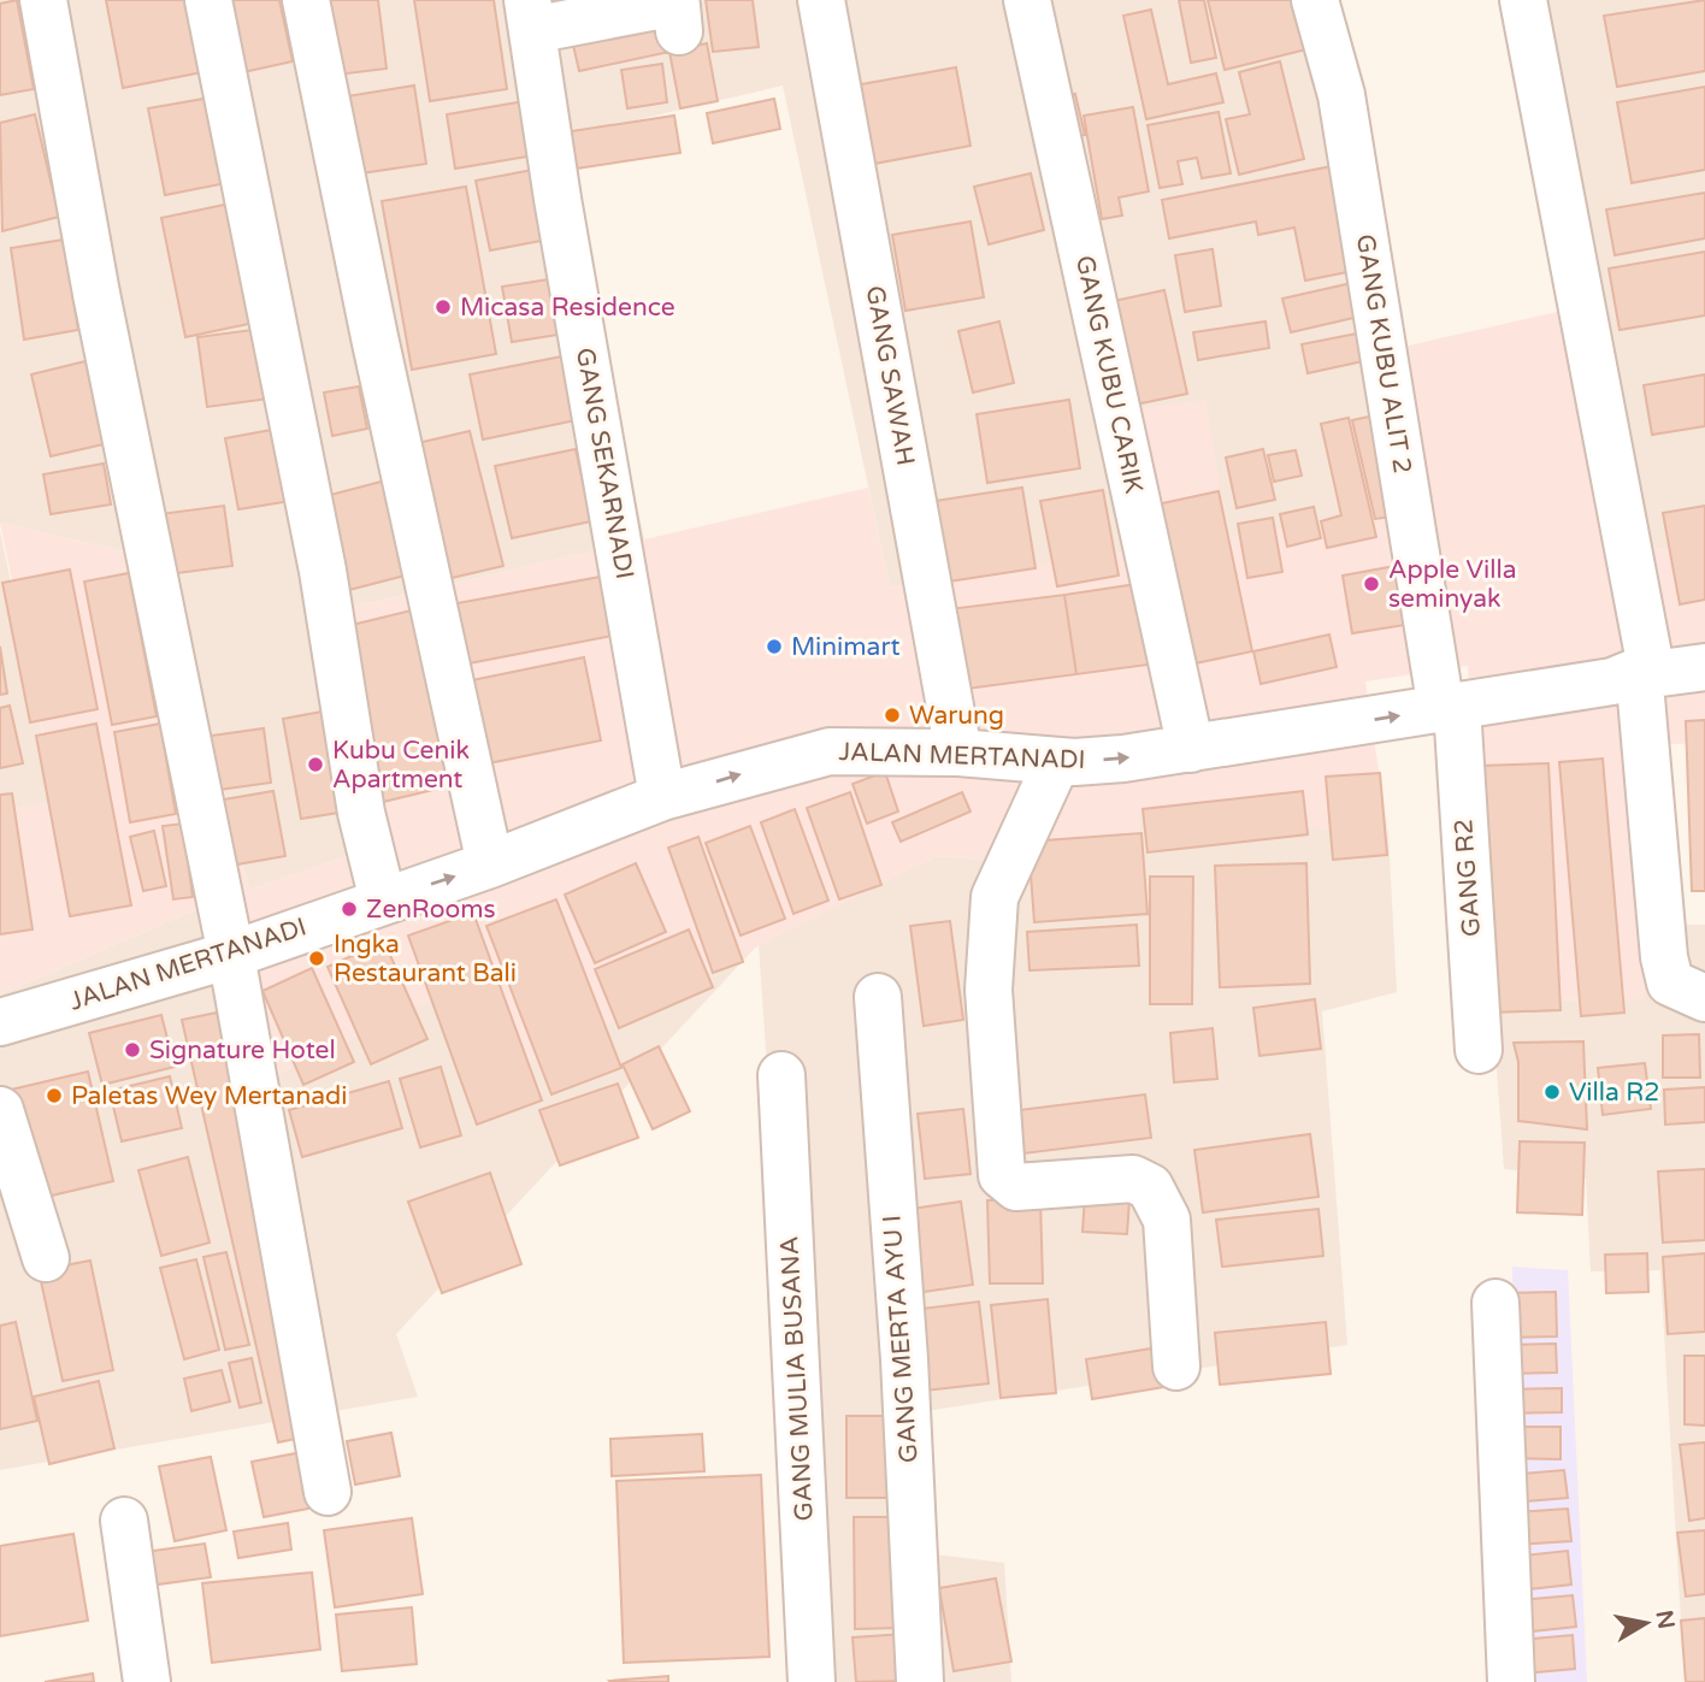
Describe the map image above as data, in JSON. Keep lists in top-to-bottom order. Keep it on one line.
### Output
{"streets":{"street":["GANG KUBU ALIT 2","GANG KUBU CARIK","GANG SAWAH","GANG SEKARNADI","JALAN MERTANADI","GANG R2","GANG MERTA AYU I","GANG MULIA BUSANA"]},"crossings":[["GANG KUBU ALIT 2","JALAN MERTANADI"],["GANG KUBU ALIT 2","GANG R2"],["GANG KUBU CARIK","JALAN MERTANADI"],["GANG SAWAH","JALAN MERTANADI"],["GANG SEKARNADI","JALAN MERTANADI"],["JALAN MERTANADI","GANG R2"]],"one_way":["JALAN MERTANADI"],"places":["Micasa Residence","Apple Villa seminyak","Minimart","Warung","Kubu Cenik Apartment","ZenRooms","Ingka Restaurant Bali","Signature Hotel","Villa R2","Paletas Wey Mertanadi"],"north":"right"}
